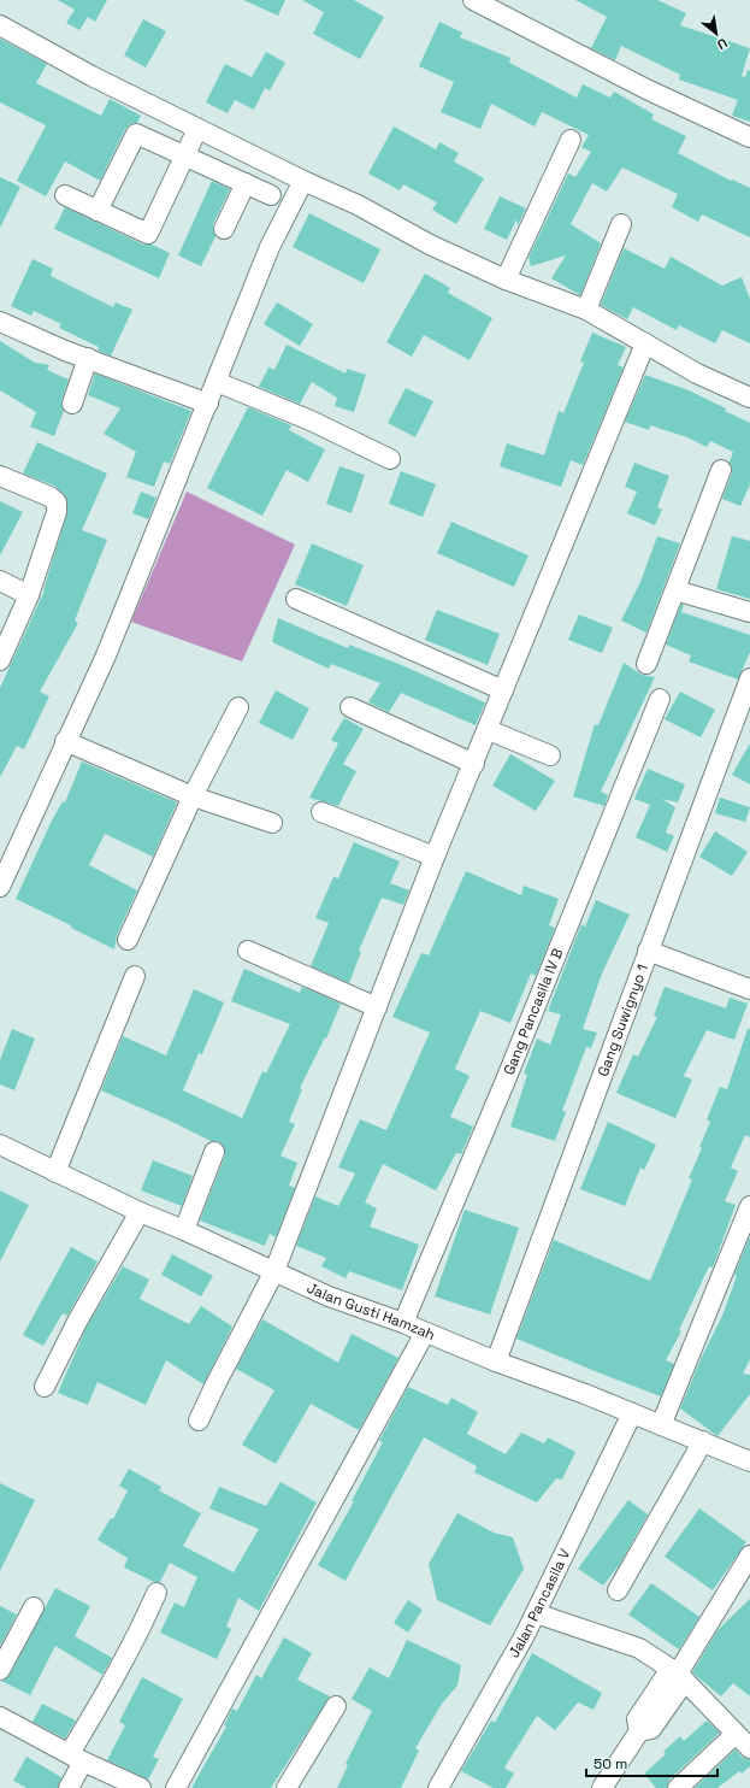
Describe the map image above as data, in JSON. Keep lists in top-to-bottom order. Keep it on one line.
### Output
{"streets":{"street":["Gang Pancasila IV B","Gang Suwignyo 1","Jalan Gusti Hamzah","Jalan Pancasila V"]},"crossings":[["Gang Pancasila IV B","Jalan Gusti Hamzah"],["Gang Suwignyo 1","Jalan Gusti Hamzah"],["Jalan Gusti Hamzah","Jalan Pancasila V"]],"scale_bar":"50 m","north":"bottom right"}
